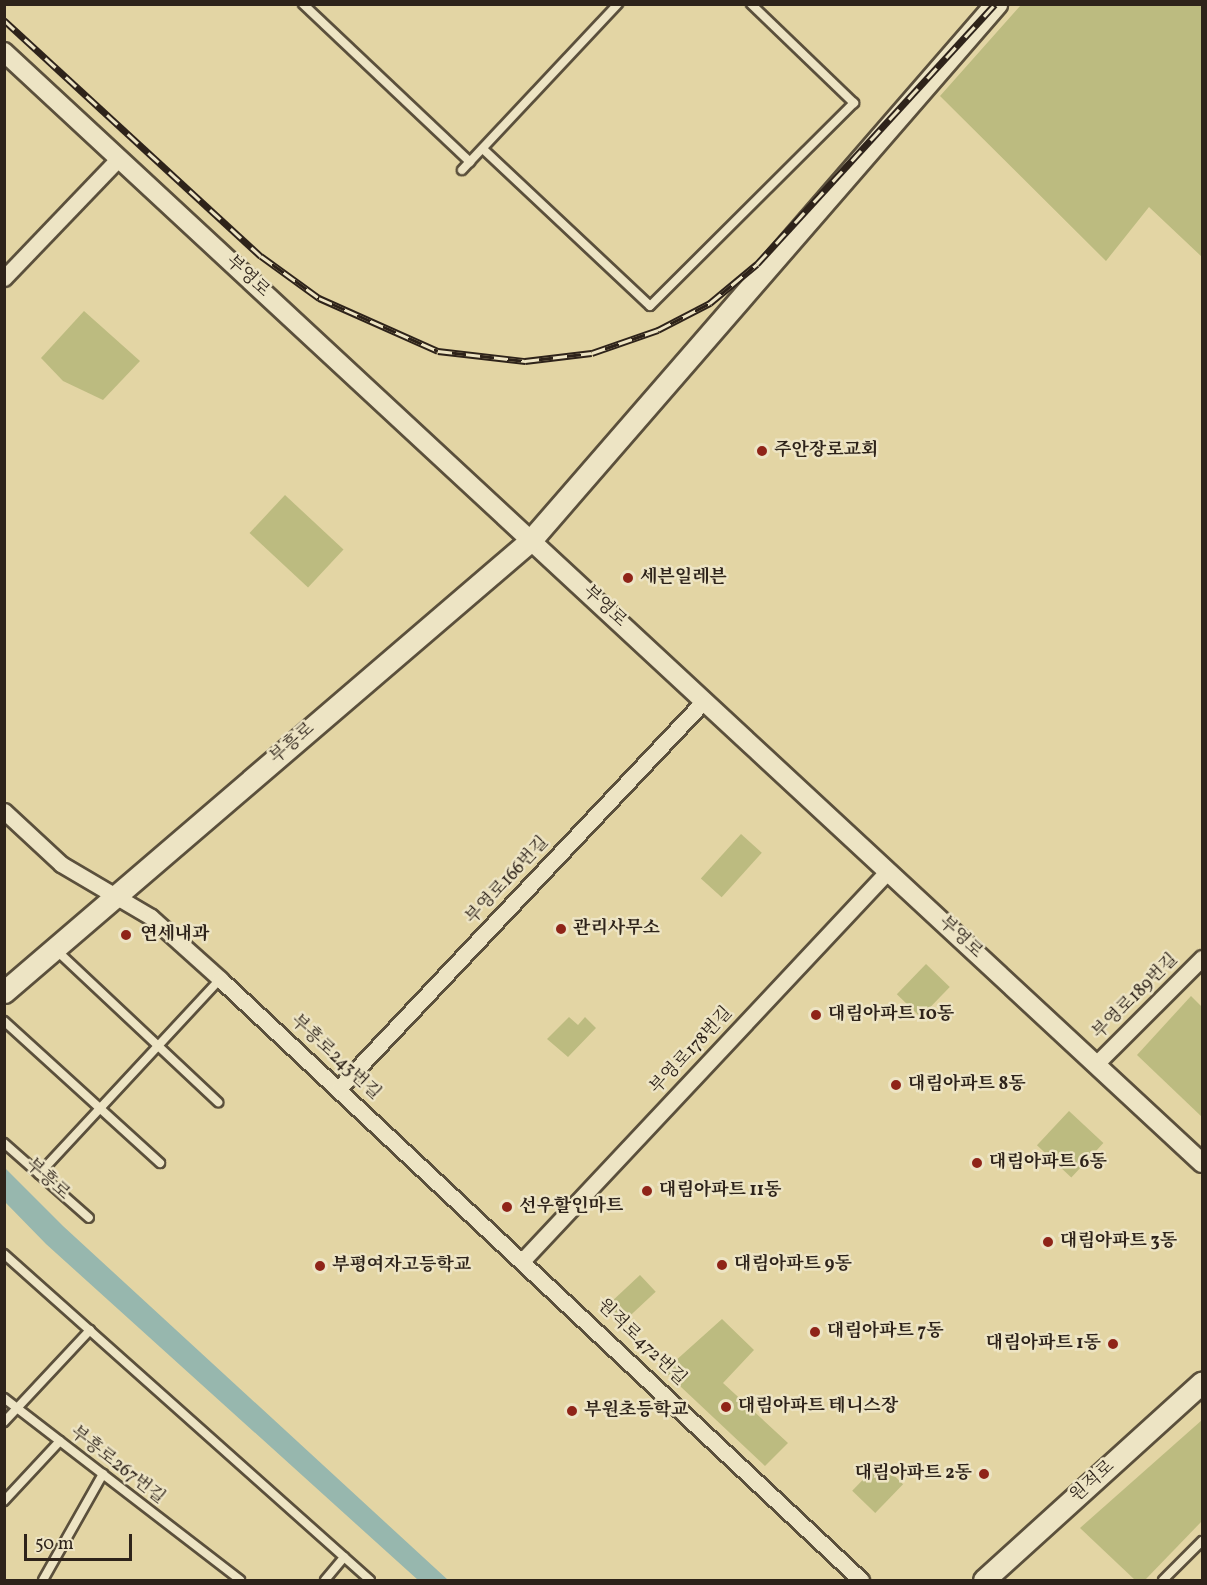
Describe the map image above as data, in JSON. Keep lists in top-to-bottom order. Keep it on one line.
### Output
{"streets":{"main road":["부흥로","원적로"],"street":["부영로","부영로166번길","부영로189번길","부영로178번길","부흥로243번길","원적로472번길"],"lane":["부흥로267번길"]},"crossings":[["부영로","부흥로"],["부영로","부영로166번길"],["부영로","부영로189번길"],["부영로","부영로178번길"],["부흥로","부흥로243번길"],["부영로166번길","부흥로243번길"],["부영로178번길","부흥로243번길"],["부영로178번길","원적로472번길"],["부흥로243번길","원적로472번길"]],"places":["주안장로교회","세븐일레븐","관리사무소","연세내과","대림아파트 10동","대림아파트 8동","대림아파트 6동","대림아파트 11동","선우할인마트","대림아파트 3동","대림아파트 9동","부평여자고등학교","대림아파트 7동","대림아파트 1동","대림아파트 테니스장","부원초등학교","대림아파트 2동"],"scale_bar":"50 m"}
